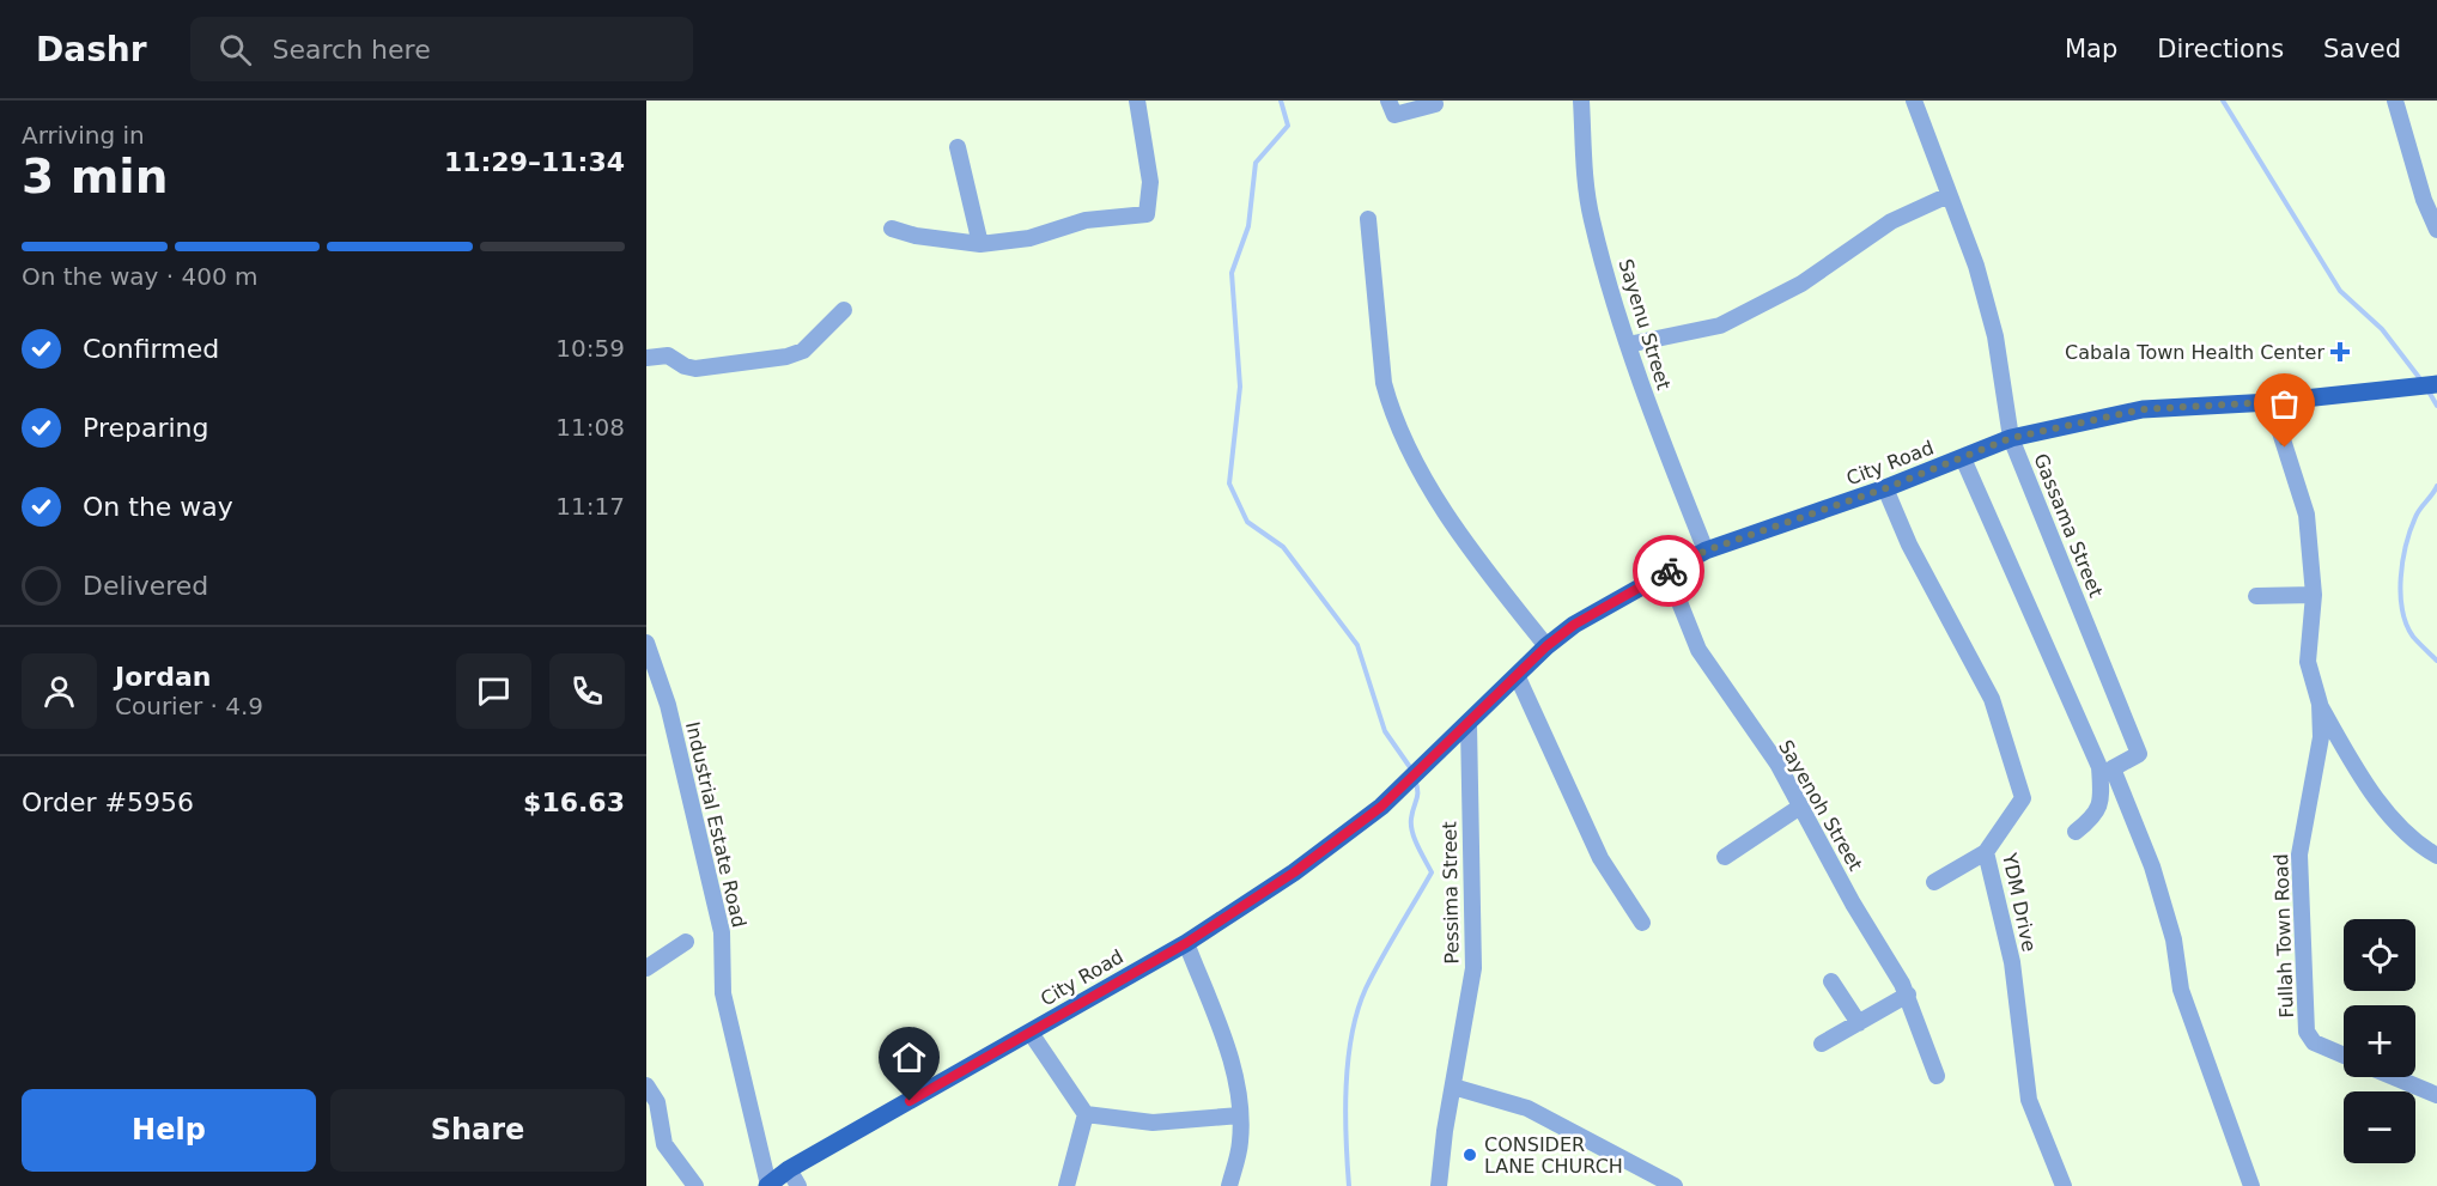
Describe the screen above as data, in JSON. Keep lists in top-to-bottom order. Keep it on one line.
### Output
{"streets":{"main road":["City Road"],"street":["Sayenu Street","Gassama Street","Sayenoh Street","Industrial Estate Road","Pessima Street","YDM Drive","Fullah Town Road"]},"crossings":[["Sayenu Street","City Road"],["City Road","Gassama Street"],["City Road","Sayenoh Street"],["City Road","Industrial Estate Road"],["City Road","Pessima Street"],["City Road","YDM Drive"],["City Road","Fullah Town Road"]],"places":{"health":["Cabala Town Health Center"],"other":["CONSIDER LANE CHURCH"]},"page":{"header":"Dashr","search":"Search here","nav":["Map","Directions","Saved"],"heading":["3 min","Arriving in","11:29–11:34"],"panel":["Jordan","Courier · 4.9","Order #5956","$16.63"],"bar":"On the way · 400 m","list":[["Confirmed","10:59"],["Preparing","11:08"],["On the way","11:17"],"Delivered"],"map_buttons":["+","−"],"buttons":["Help","Share"]}}
